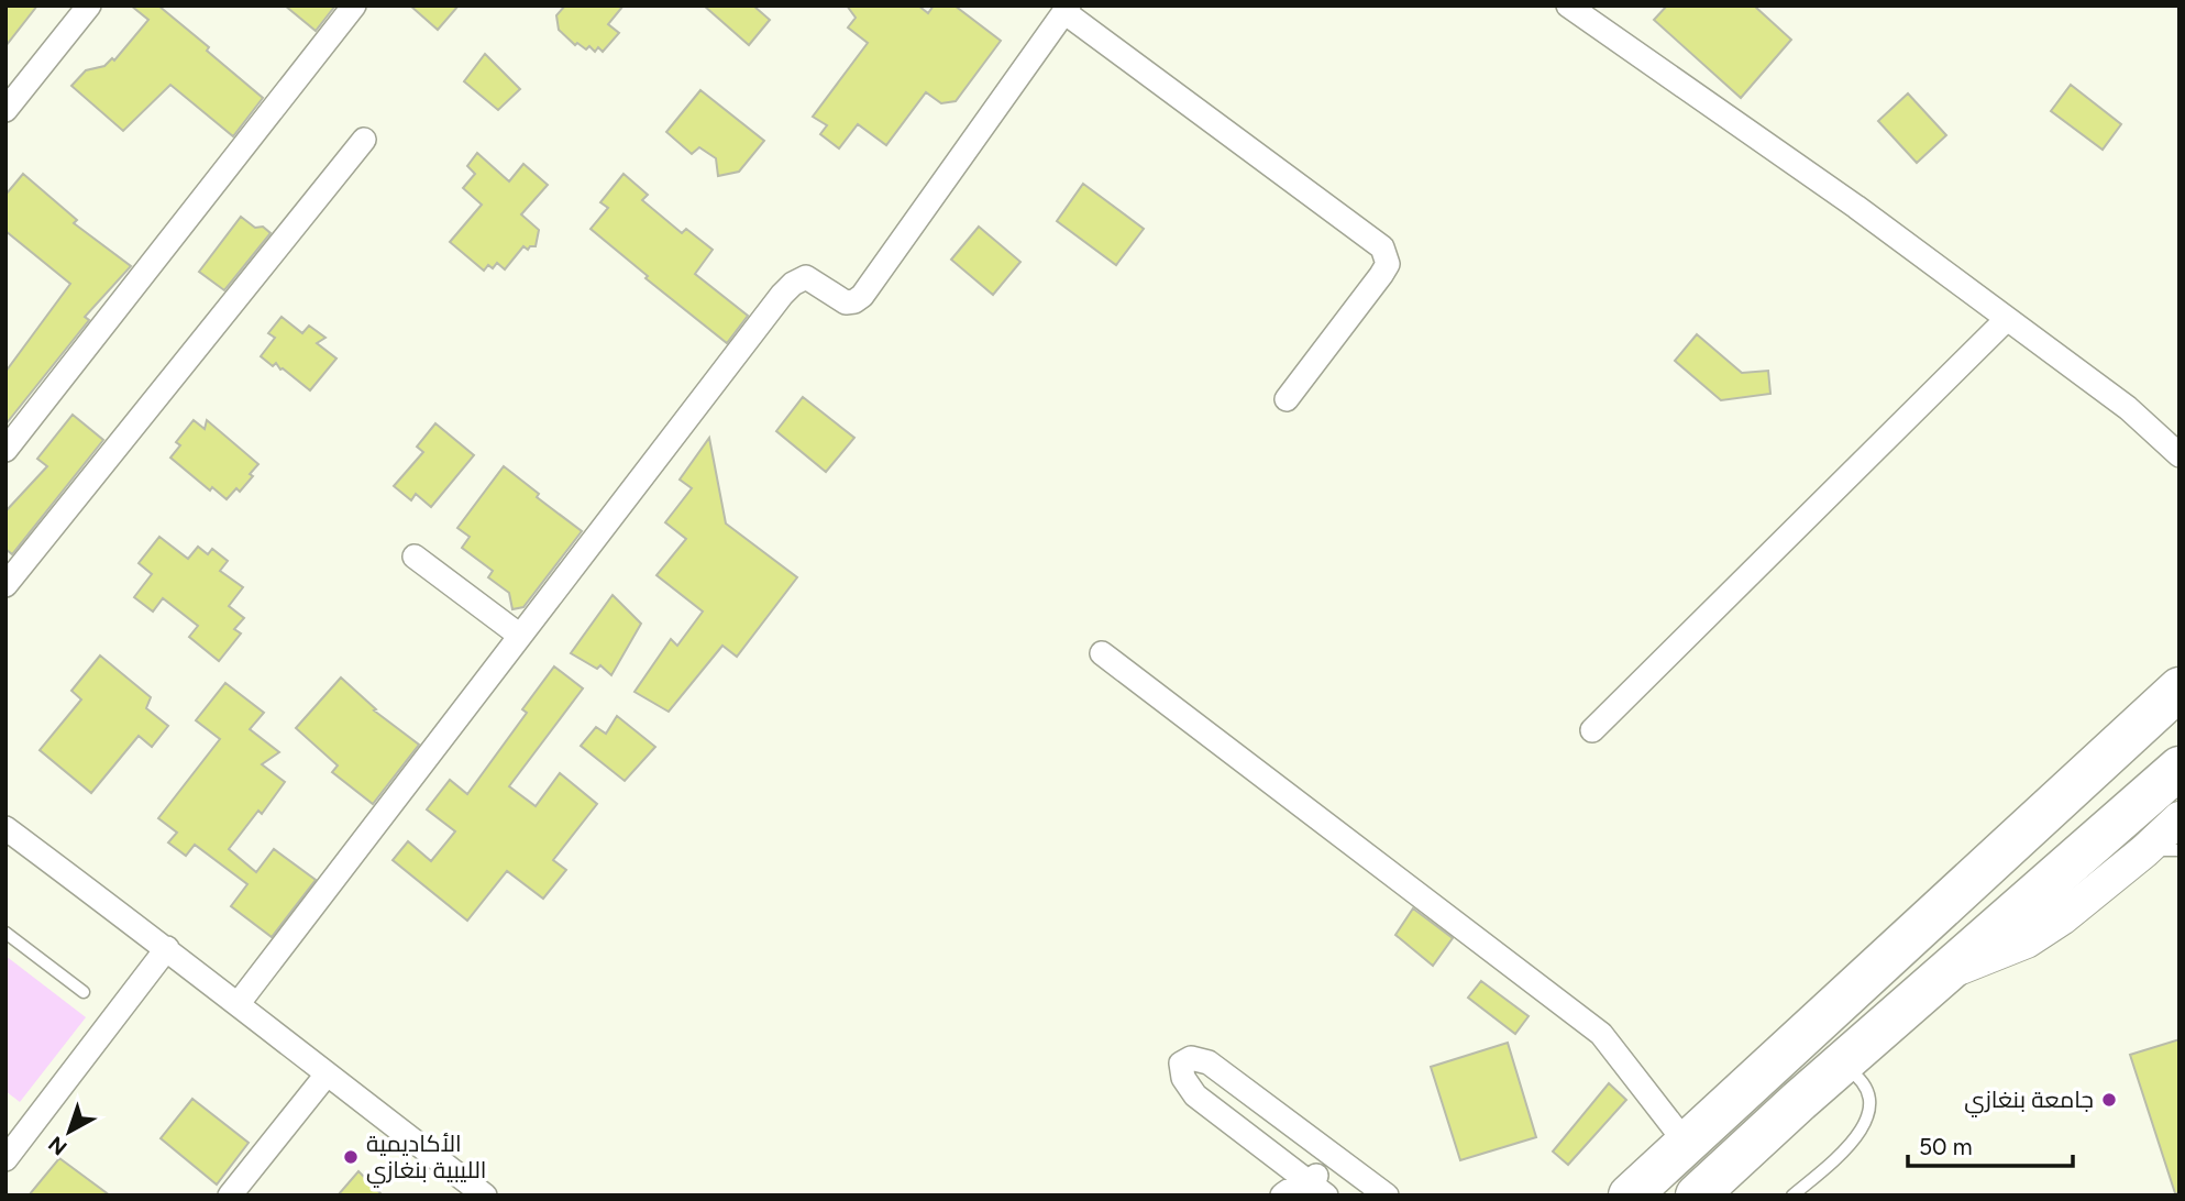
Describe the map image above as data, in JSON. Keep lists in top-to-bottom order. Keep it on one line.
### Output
{"places":["جامعة بنغازي","الأكاديمية الليبية بنغازي"],"scale_bar":"50 m","north":"bottom left"}
